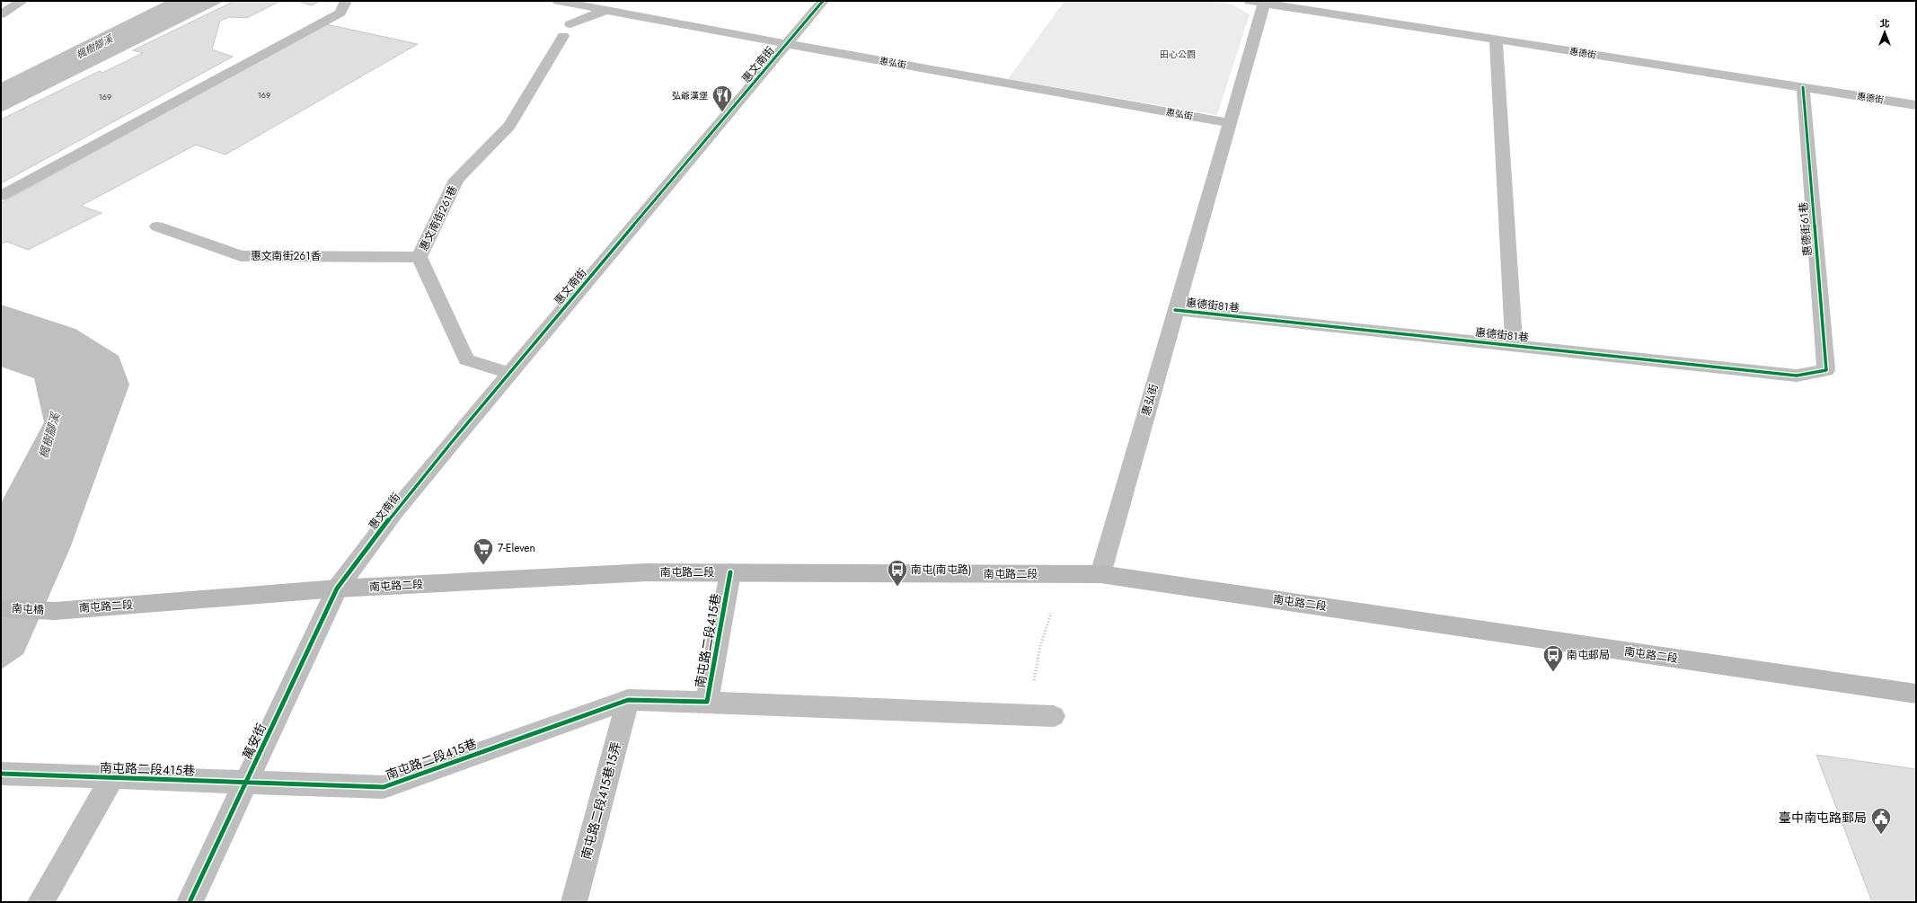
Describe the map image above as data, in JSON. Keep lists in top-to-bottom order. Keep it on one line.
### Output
{"streets":{"main road":["南屯路二段","南屯橋"],"street":["惠德街","惠弘街","惠文南街","惠文南街261巷","惠德街61巷","惠文南街261香","惠德街81巷","南屯路二段415巷","萬安街","南屯路二段415巷15弄"]},"crossings":[["惠德街","惠弘街"],["惠德街","惠德街61巷"],["惠德街","惠德街81巷"],["惠弘街","惠文南街"],["惠弘街","惠文南街261巷"],["惠弘街","惠德街81巷"],["惠弘街","南屯路二段"],["惠文南街","惠文南街261巷"],["惠文南街","南屯路二段"],["惠文南街","萬安街"],["惠文南街261巷","惠文南街261香"],["惠德街61巷","惠德街81巷"],["南屯路二段","南屯橋"],["南屯路二段","南屯路二段415巷"],["南屯路二段","萬安街"],["南屯路二段415巷","萬安街"],["南屯路二段415巷","南屯路二段415巷15弄"]],"water":["楓樹腳溪"],"parks":["田心公園"],"places":{"restaurant":["弘爺漢堡"],"supermarket":["7-Eleven"],"bus stop":["南屯(南屯路)","南屯郵局"],"public building":["臺中南屯路郵局"]},"house_numbers":["169","169"],"north":"top"}
